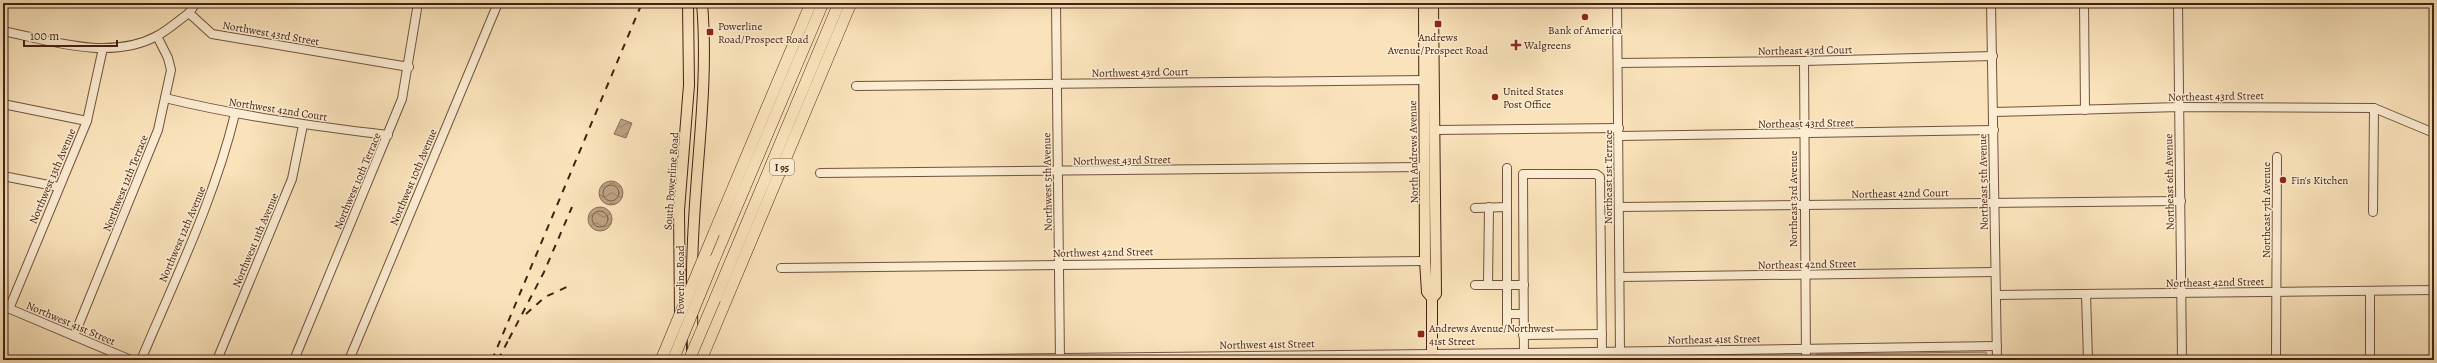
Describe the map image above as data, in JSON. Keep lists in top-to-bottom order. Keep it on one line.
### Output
{"streets":{"highway":["I 95"],"main road":["North Andrews Avenue","South Powerline Road","Powerline Road"],"street":["Northwest 43rd Street","Northeast 43rd Court","Northwest 43rd Court","Northeast 43rd Street","Northwest 42nd Court","Northwest 13th Avenue","Northwest 10th Avenue","Northeast 1st Terrace","Northwest 10th Terrace","Northwest 5th Avenue","Northeast 5th Avenue","Northeast 6th Avenue","Northwest 12th Terrace","Northeast 42nd Court","Northeast 3rd Avenue","Northeast 7th Avenue","Northwest 12th Avenue","Northwest 11th Avenue","Northwest 42nd Street","Northeast 42nd Street","Northwest 41st Street","Northeast 41st Street"]},"crossings":[["Northwest 43rd Street","North Andrews Avenue"],["Northwest 43rd Street","Northwest 10th Terrace"],["Northwest 43rd Street","Northwest 5th Avenue"],["Northeast 43rd Court","Northeast 1st Terrace"],["Northeast 43rd Court","Northeast 5th Avenue"],["Northeast 43rd Court","Northeast 3rd Avenue"],["Northwest 43rd Court","North Andrews Avenue"],["Northwest 43rd Court","Northwest 5th Avenue"],["Northeast 43rd Street","North Andrews Avenue"],["Northeast 43rd Street","Northeast 1st Terrace"],["Northeast 43rd Street","Northeast 5th Avenue"],["Northeast 43rd Street","Northeast 6th Avenue"],["Northeast 43rd Street","Northeast 3rd Avenue"],["Northwest 42nd Court","Northwest 10th Terrace"],["Northwest 42nd Court","Northwest 12th Terrace"],["Northwest 42nd Court","Northwest 12th Avenue"],["Northwest 42nd Court","Northwest 11th Avenue"],["North Andrews Avenue","Northwest 42nd Street"],["North Andrews Avenue","Northwest 41st Street"],["North Andrews Avenue","Northeast 41st Street"],["Northwest 13th Avenue","Northwest 41st Street"],["Northeast 1st Terrace","Northeast 42nd Court"],["Northeast 1st Terrace","Northeast 42nd Street"],["Northeast 1st Terrace","Northeast 41st Street"],["Northwest 5th Avenue","Northwest 42nd Street"],["Northwest 5th Avenue","Northwest 41st Street"],["Northeast 5th Avenue","Northeast 42nd Court"],["Northeast 5th Avenue","Northeast 42nd Street"],["Northeast 5th Avenue","Northeast 41st Street"],["Northeast 6th Avenue","Northeast 42nd Court"],["Northeast 6th Avenue","Northeast 42nd Street"],["Northwest 12th Terrace","Northwest 41st Street"],["Northeast 42nd Court","Northeast 3rd Avenue"],["Northeast 3rd Avenue","Northeast 42nd Street"],["Northeast 3rd Avenue","Northeast 41st Street"],["Northeast 7th Avenue","Northeast 42nd Street"],["Northwest 41st Street","Northeast 41st Street"]],"places":{"other":["Bank of America","United States Post Office","Fin's Kitchen"],"transit":["Andrews Avenue/Prospect Road","Powerline Road/Prospect Road","Andrews Avenue/Northwest 41st Street"],"health":["Walgreens"]},"scale_bar":"100 m"}
